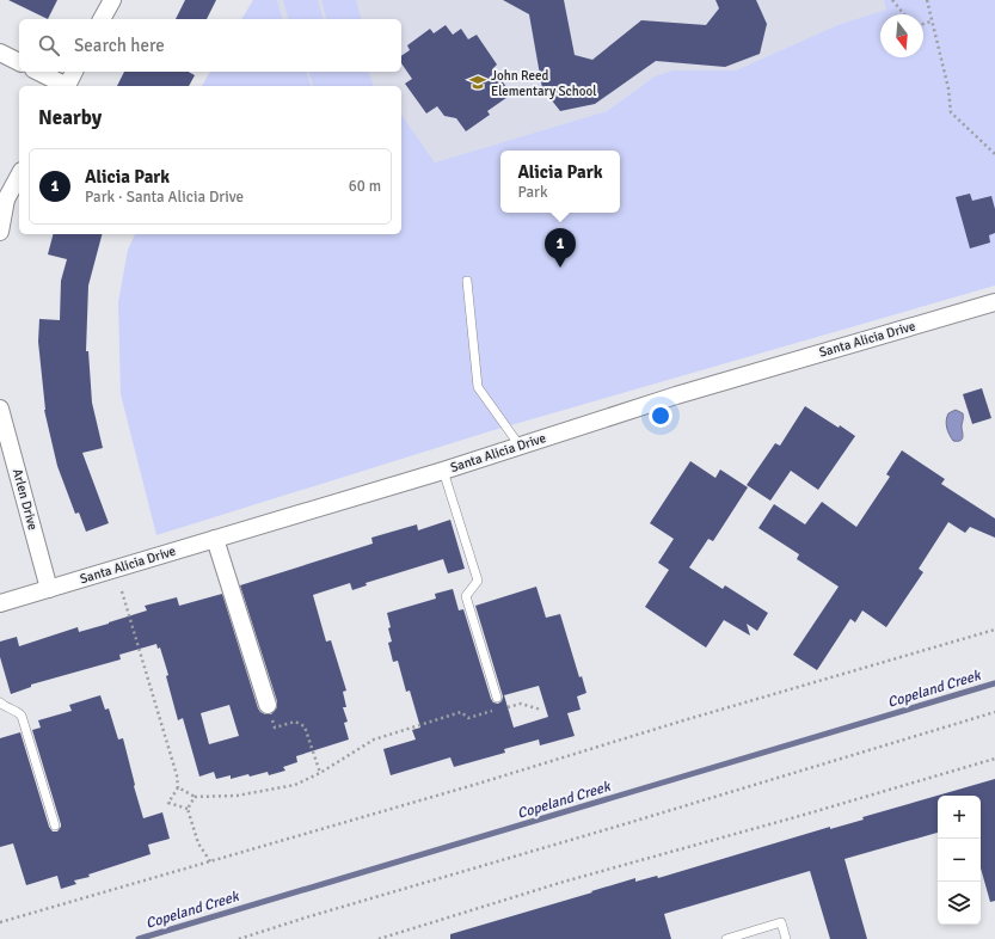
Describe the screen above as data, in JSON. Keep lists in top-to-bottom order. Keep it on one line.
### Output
{"streets":{"street":["Santa Alicia Drive","Arlen Drive"]},"crossings":[["Santa Alicia Drive","Arlen Drive"]],"water":["Copeland Creek"],"places":{"school or university":["John Reed Elementary School"]},"north":"bottom","page":{"search":"Search here","heading":"Nearby","list":[{"mark":"1","name":"Alicia Park","note":"Park · Santa Alicia Drive","value":"60 m"}],"popup":["Alicia Park","Park"],"pins":"1","map_buttons":["+","−"]}}
